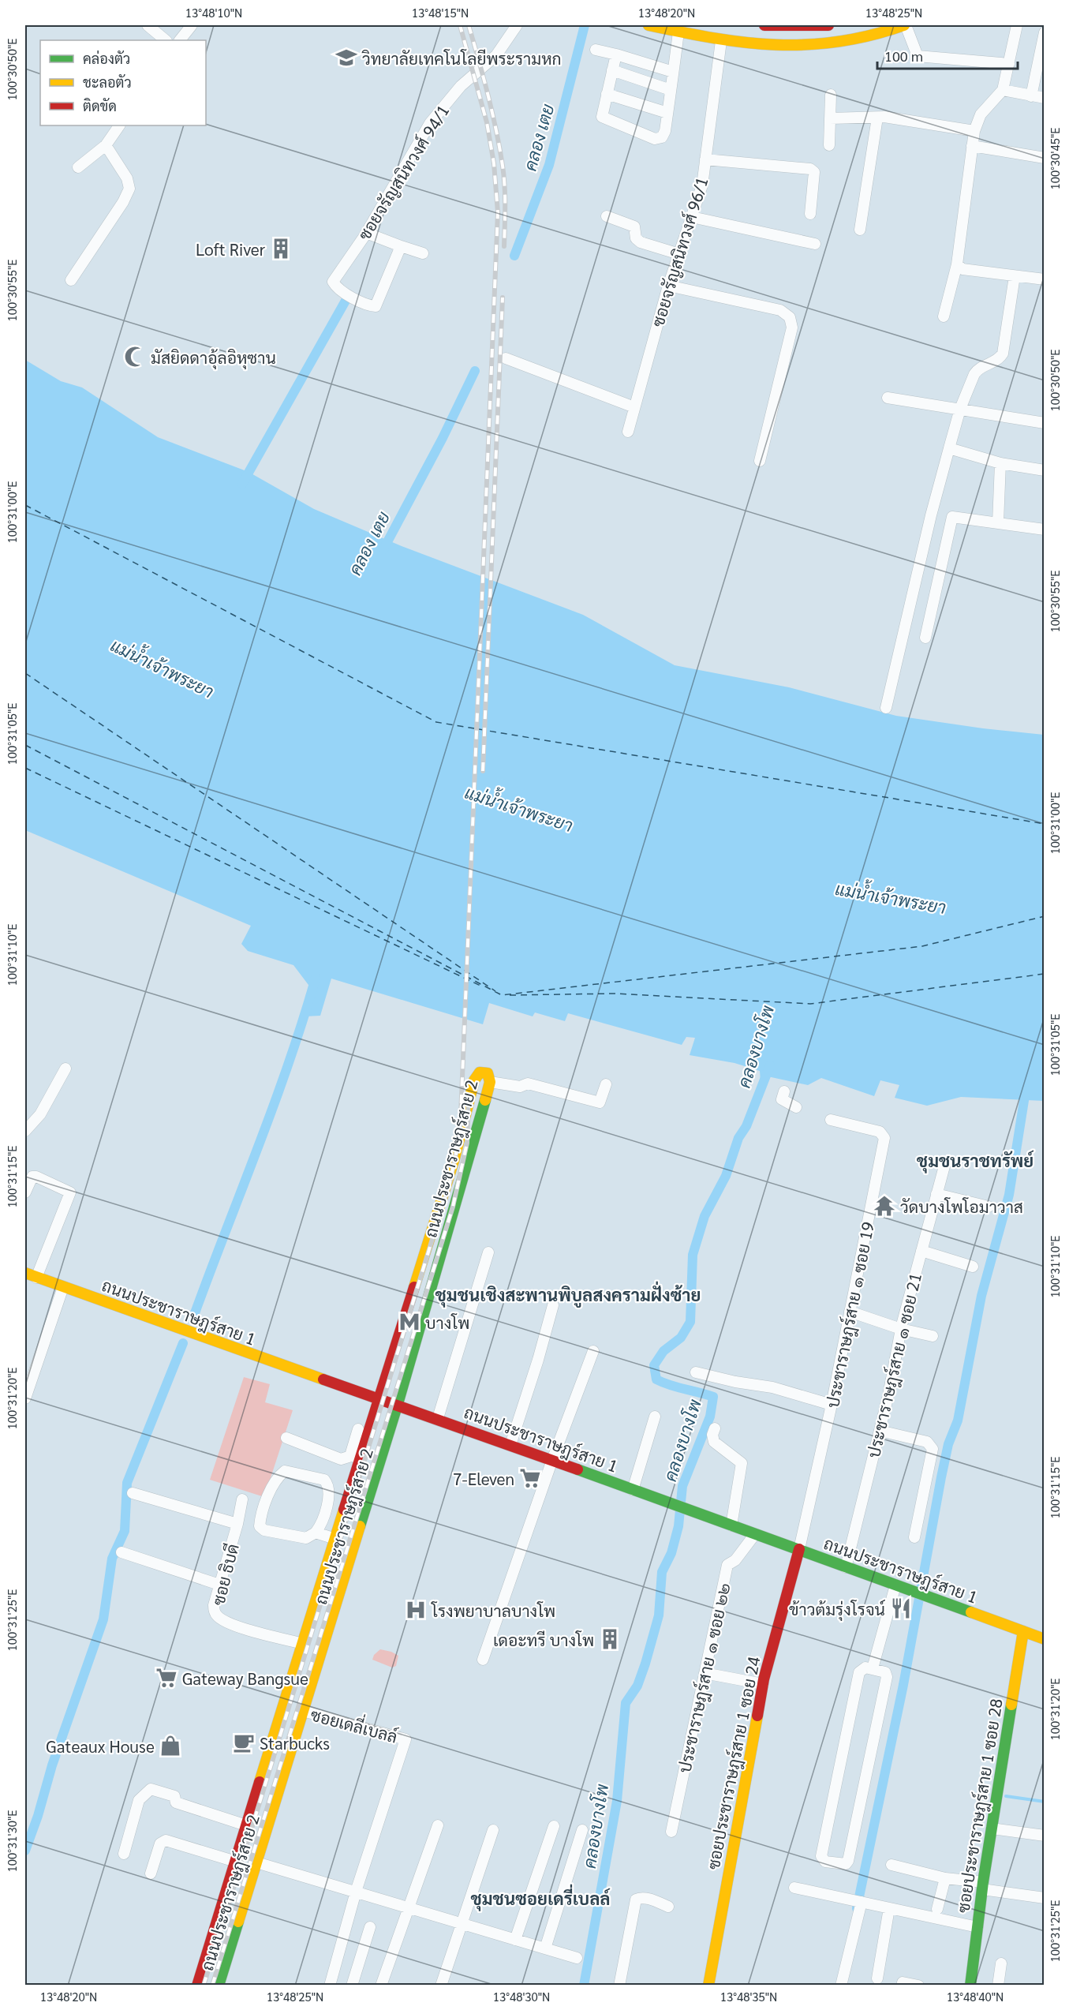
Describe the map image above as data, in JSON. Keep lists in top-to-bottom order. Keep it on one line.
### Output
{"streets":{"main road":["ถนนประชาราษฎร์สาย 2","ถนนประชาราษฎร์สาย 1","ซอยประชาราษฎร์สาย 1 ซอย 24","ซอยประชาราษฎร์สาย 1 ซอย 28"],"street":["ซอยจรัญสนิทวงศ์ 94/1","ซอยจรัญสนิทวงศ์ 96/1","ประชาราษฎร์สาย ๑ ซอย 19","ประชาราษฎร์สาย ๑ ซอย 21","ซอย ธิบดี","ประชาราษฎร์สาย ๑ ซอย ๒๒","ซอยเดลี่เบลล์"]},"crossings":[["ถนนประชาราษฎร์สาย 2","ถนนประชาราษฎร์สาย 1"],["ถนนประชาราษฎร์สาย 2","ซอย ธิบดี"],["ถนนประชาราษฎร์สาย 2","ซอยเดลี่เบลล์"],["ถนนประชาราษฎร์สาย 1","ประชาราษฎร์สาย ๑ ซอย 19"],["ถนนประชาราษฎร์สาย 1","ประชาราษฎร์สาย ๑ ซอย 21"],["ถนนประชาราษฎร์สาย 1","ประชาราษฎร์สาย ๑ ซอย ๒๒"],["ถนนประชาราษฎร์สาย 1","ซอยประชาราษฎร์สาย 1 ซอย 24"],["ถนนประชาราษฎร์สาย 1","ซอยประชาราษฎร์สาย 1 ซอย 28"],["ประชาราษฎร์สาย ๑ ซอย 19","ซอยประชาราษฎร์สาย 1 ซอย 24"]],"districts":["ชุมชนราชทรัพย์","ชุมชนเชิงสะพานพิบูลสงครามฝั่งซ้าย","ชุมชนซอยเดรี่เบลล์"],"water":["คลอง เตย","แม่น้ำเจ้าพระยา","คลองบางโพ"],"places":{"school or university":["วิทยาลัยเทคโนโลยีพระรามหก"],"building":["Loft River","เดอะทรี บางโพ"],"mosque":["มัสยิดดาอุ้ลอิหุซาน"],"temple":["วัดบางโพโอมาวาส"],"metro station":["บางโพ"],"supermarket":["7-Eleven","Gateway Bangsue"],"restaurant":["ข้าวต้มรุ่งโรจน์"],"hospital":["โรงพยาบาลบางโพ"],"cafe":["Starbucks"],"shop":["Gateaux House"]},"legend":["คล่องตัว","ชะลอตัว","ติดขัด"],"scale_bar":"100 m","coordinates":["13°48'10\"N","13°48'15\"N","13°48'20\"N","13°48'25\"N","100°30'50\"E","100°30'45\"E","100°30'55\"E","100°31'00\"E","100°31'05\"E","100°31'10\"E","100°31'15\"E","100°31'20\"E","100°31'25\"E","100°31'30\"E","13°48'30\"N","13°48'35\"N","13°48'40\"N"]}
